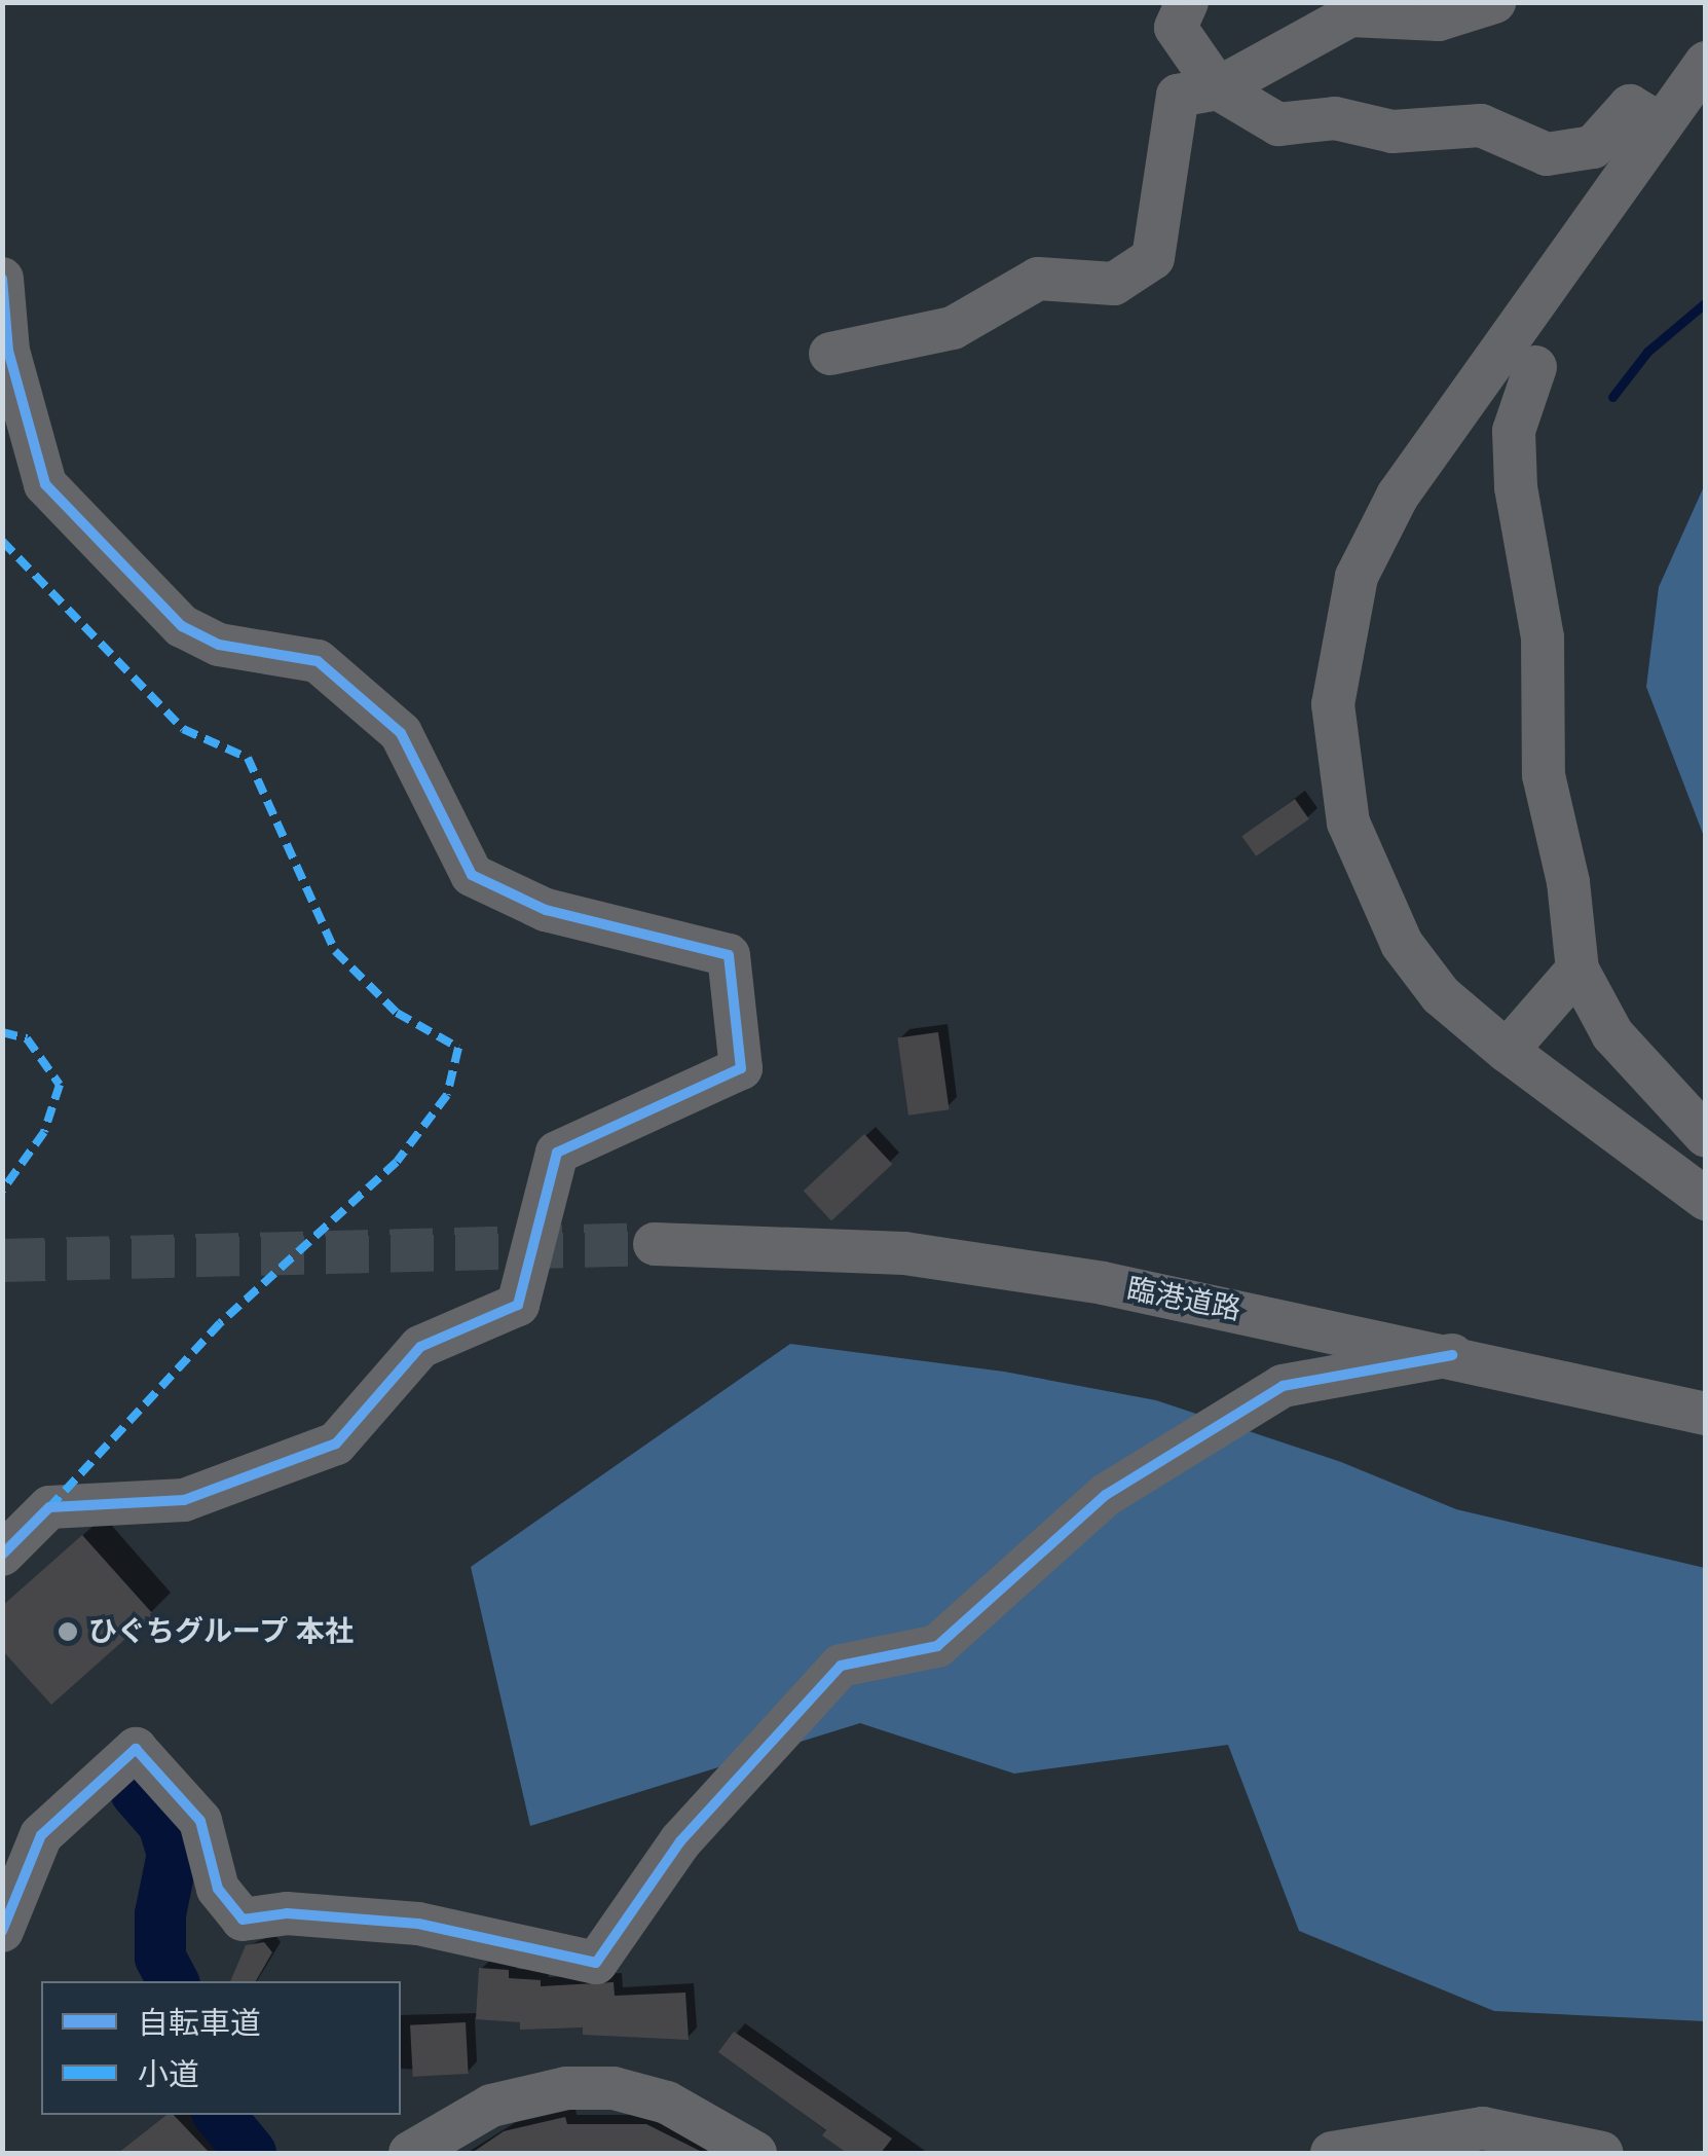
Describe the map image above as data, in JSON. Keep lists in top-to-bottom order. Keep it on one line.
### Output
{"streets":{"street":["臨港道路"]},"places":["ひぐちグループ 本社"],"legend":["自転車道","小道"]}
